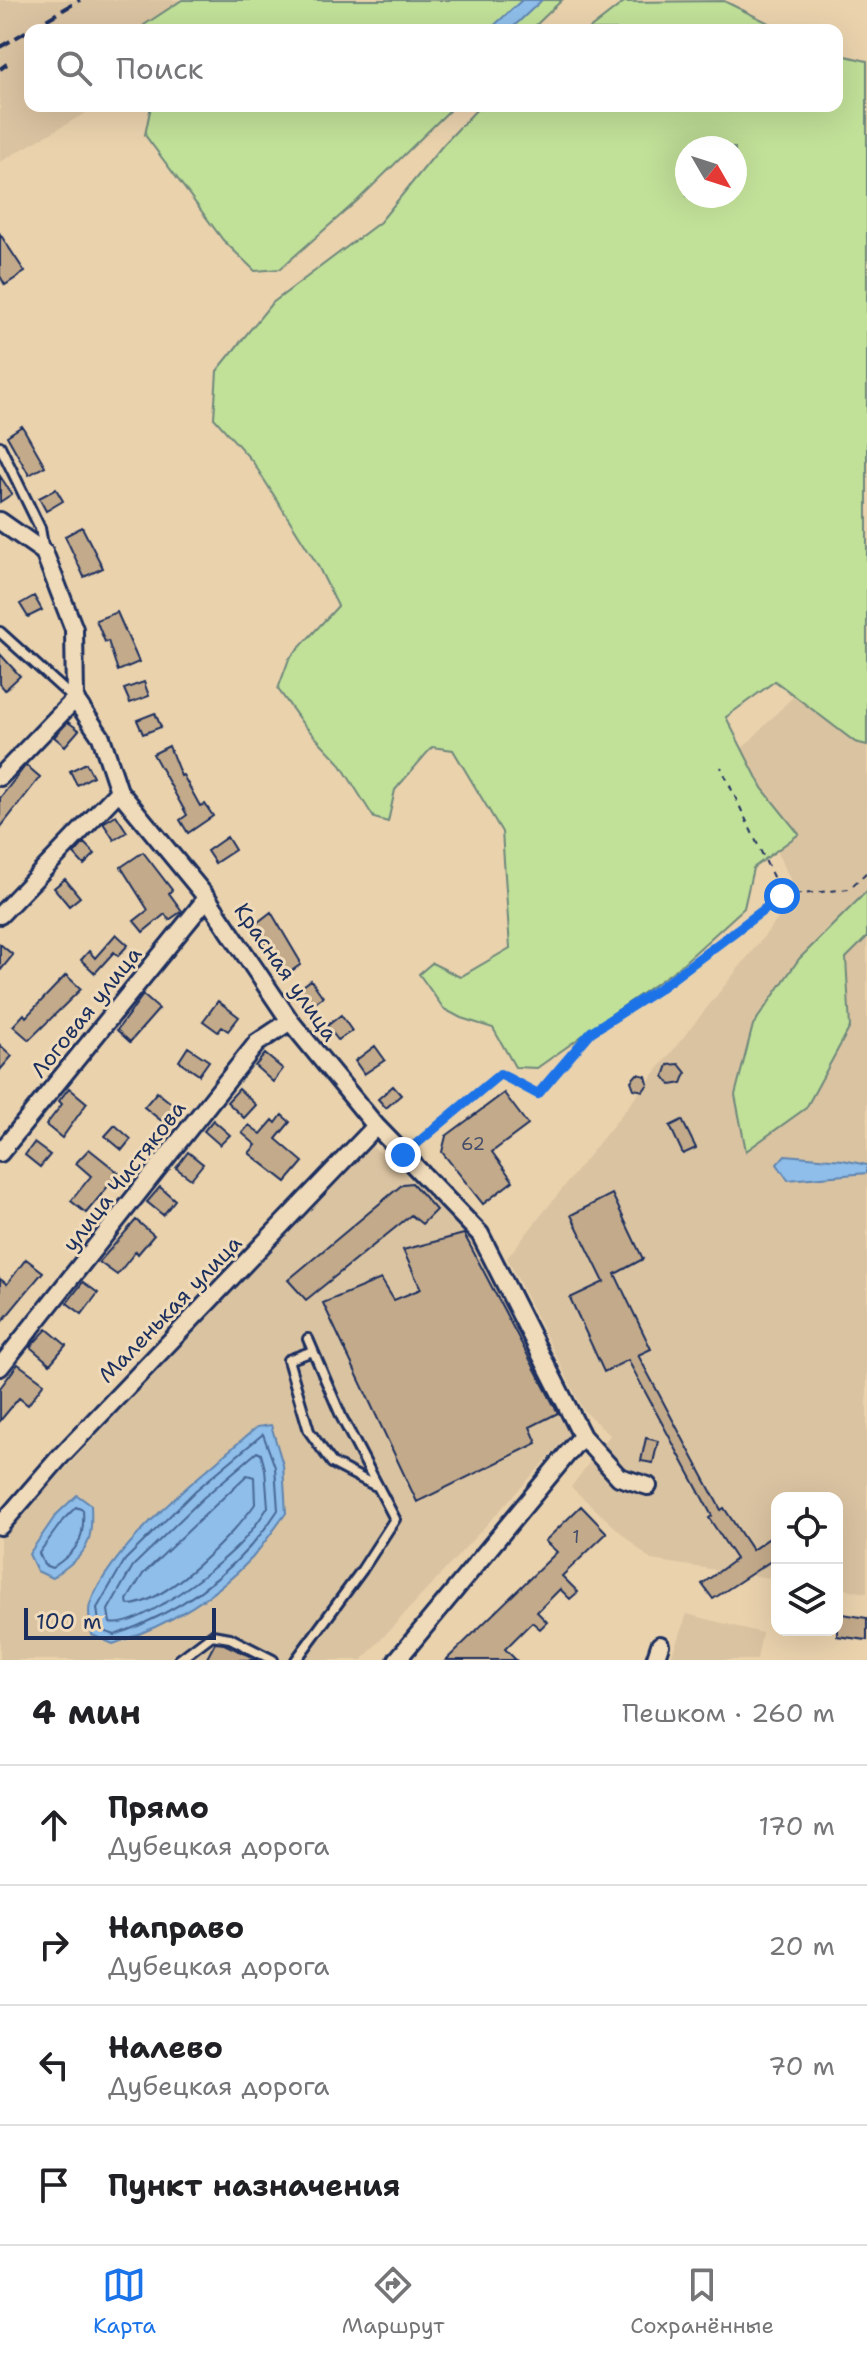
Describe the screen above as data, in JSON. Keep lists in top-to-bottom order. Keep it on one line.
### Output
{"streets":{"street":["Красная улица","Логовая улица","улица Чистякова","Маленькая улица"]},"crossings":[["Красная улица","Логовая улица"],["Красная улица","улица Чистякова"],["Красная улица","Маленькая улица"]],"house_numbers":["62","1"],"scale_bar":"100 m","north":"bottom right","page":{"search":"Поиск","scale":"100 m","heading":["4 мин","Пешком · 260 m"],"list":[["Прямо","Дубецкая дорога","170 m"],["Направо","Дубецкая дорога","20 m"],["Налево","Дубецкая дорога","70 m"],"Пункт назначения"],"nav":["Карта","Маршрут","Сохранённые"]}}
